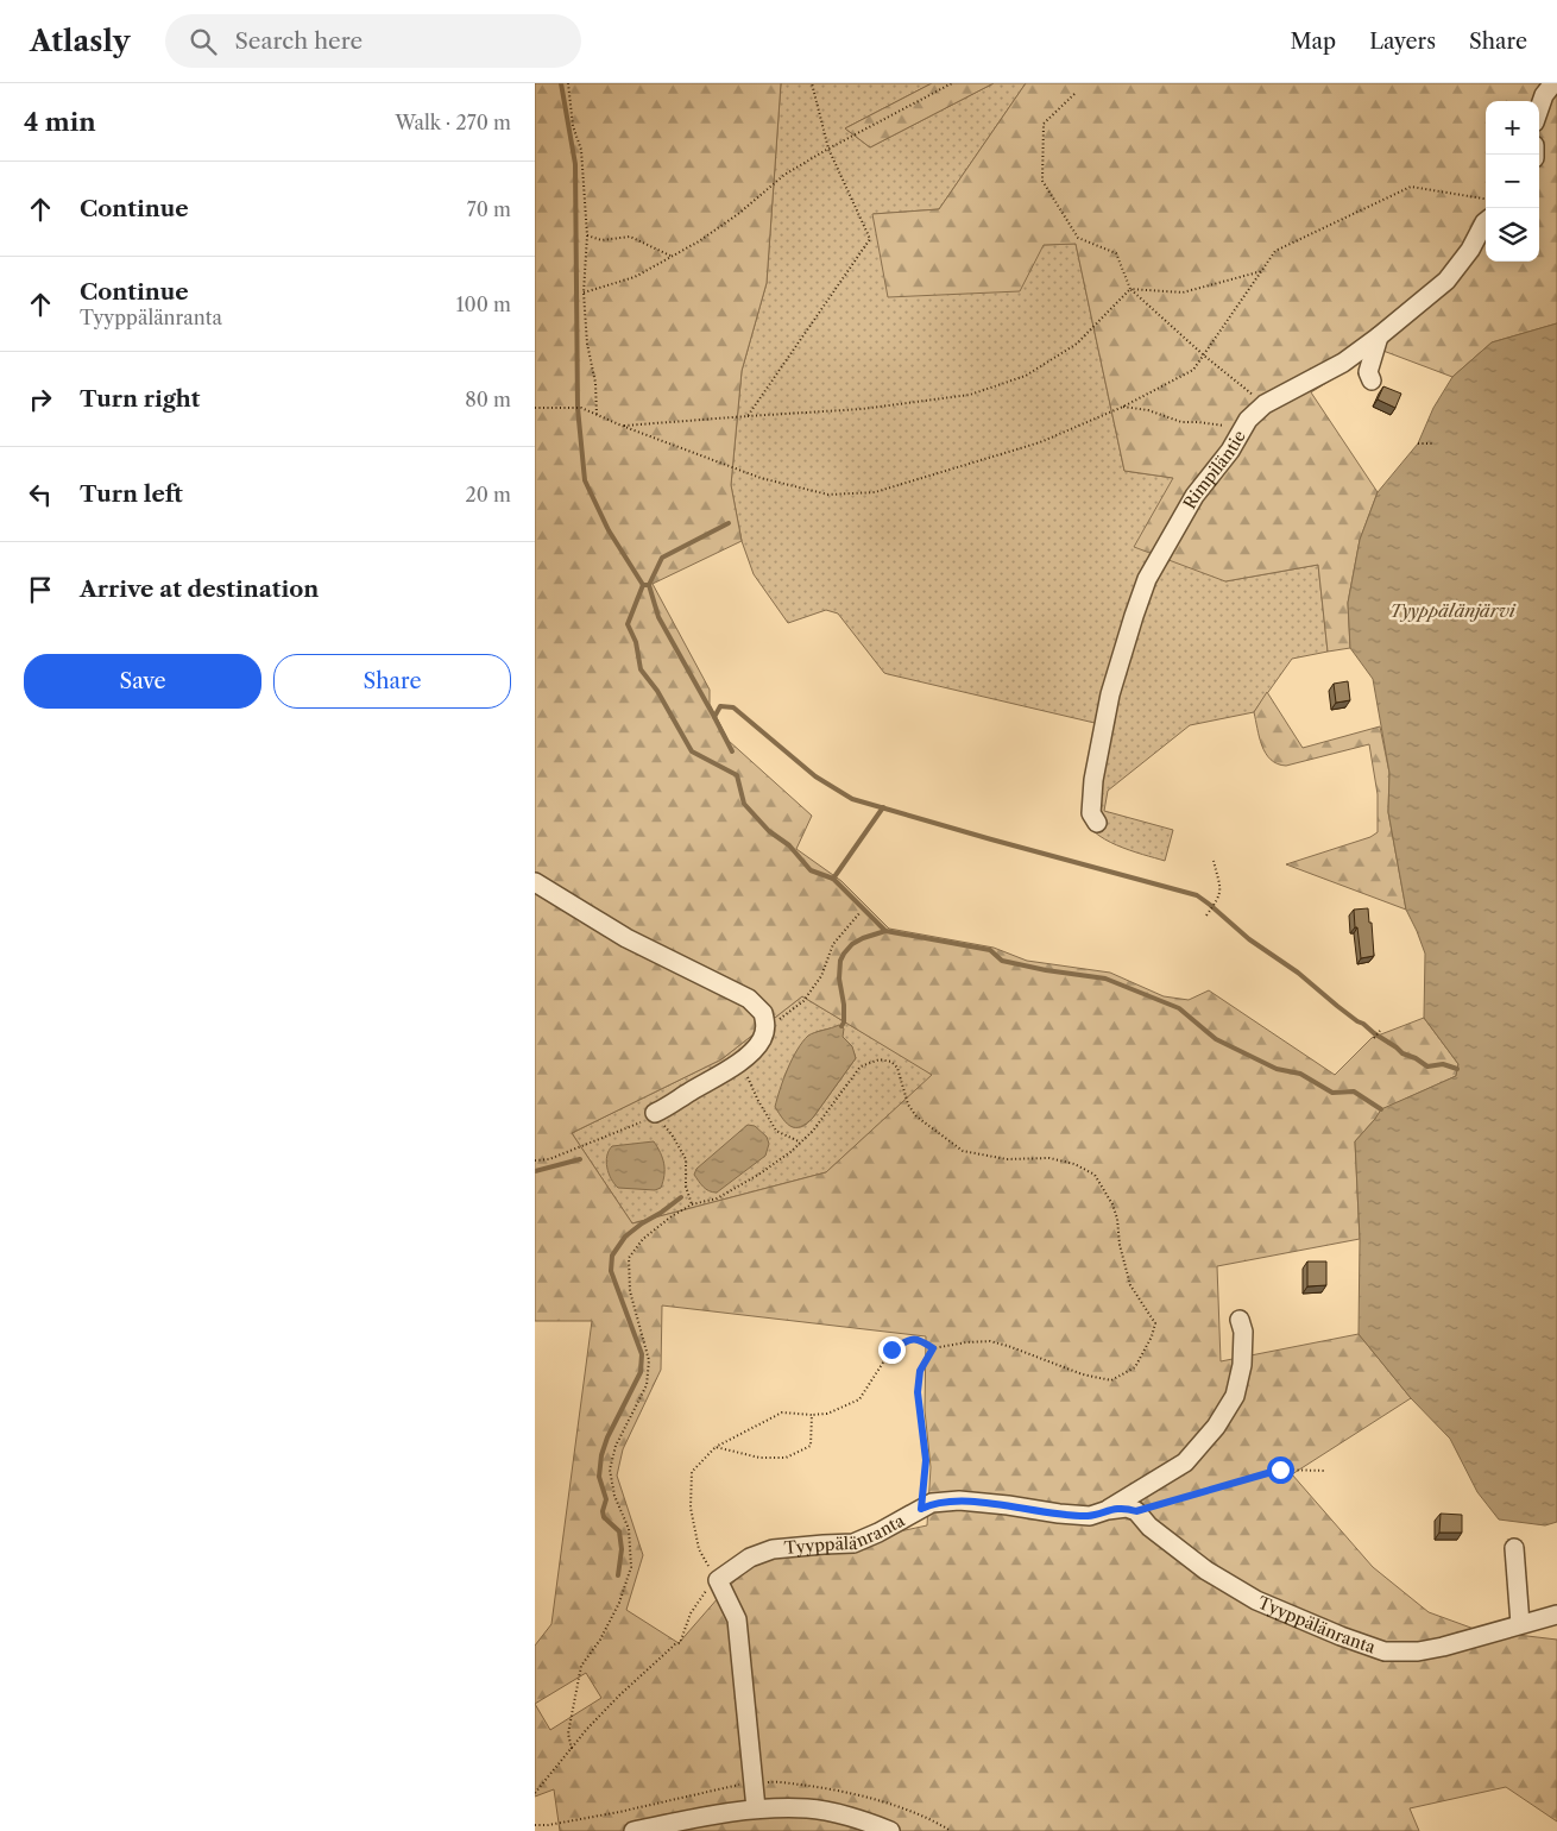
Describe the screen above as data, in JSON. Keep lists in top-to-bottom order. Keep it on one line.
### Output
{"streets":{"street":["Rimpiläntie","Tyyppälänranta"]},"water":["Tyyppälänjärvi"],"page":{"header":"Atlasly","search":"Search here","nav":["Map","Layers","Share"],"heading":["4 min","Walk · 270 m"],"map_buttons":["+","−"],"list":[["Continue","70 m"],["Continue","Tyyppälänranta","100 m"],["Turn right","80 m"],["Turn left","20 m"],"Arrive at destination"],"buttons":["Save","Share"]}}
